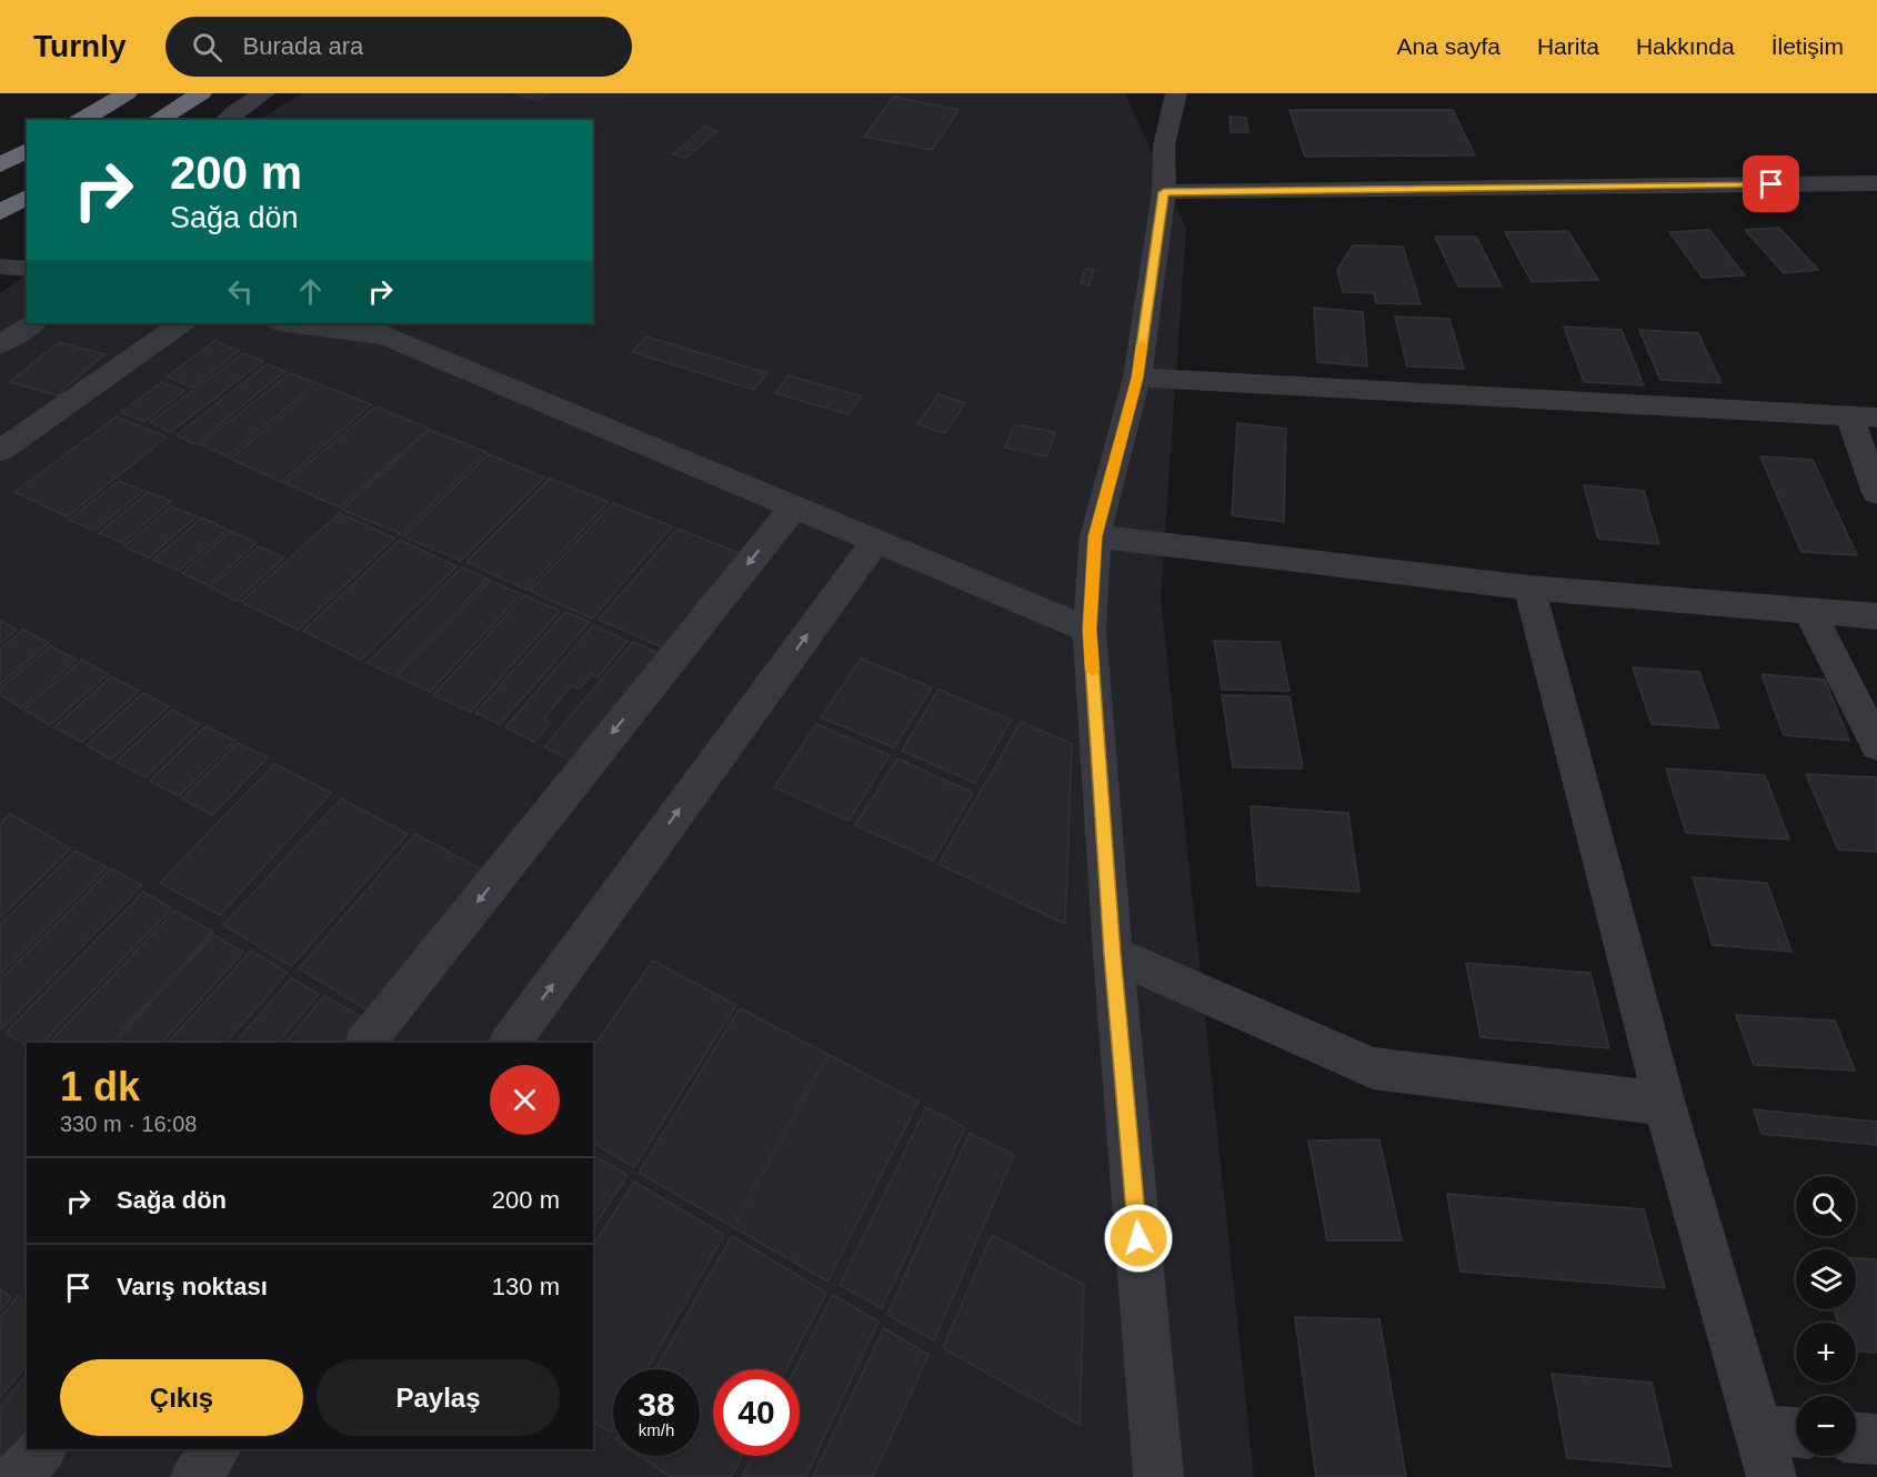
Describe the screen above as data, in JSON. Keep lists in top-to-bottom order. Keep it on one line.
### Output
{"page":{"header":"Turnly","search":"Burada ara","nav":["Ana sayfa","Harita","Hakkında","İletişim"],"turn":["200 m","Sağa dön"],"heading":["1 dk","330 m · 16:08"],"list":[{"name":"Sağa dön","value":"200 m"},{"name":"Varış noktası","value":"130 m"}],"map_buttons":["+","−"],"buttons":["Çıkış","Paylaş"],"speed":"38 km/h","limit":"40"}}
